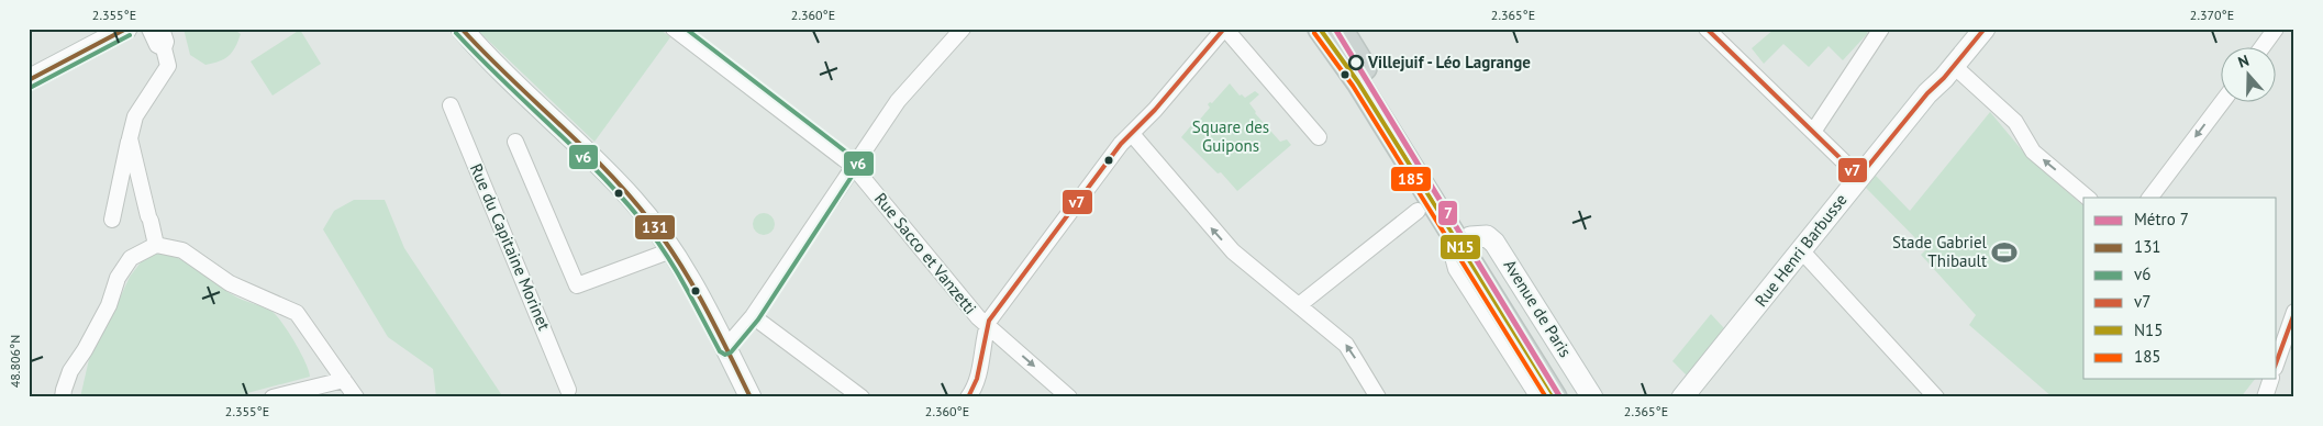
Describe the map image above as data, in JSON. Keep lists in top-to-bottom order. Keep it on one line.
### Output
{"streets":{"main road":["Rue Henri Barbusse","Avenue de Paris"],"street":["Rue du Capitaine Morinet","Rue Sacco et Vanzetti"]},"parks":["Square des Guipons"],"places":{"other":["Villejuif - Léo Lagrange"],"sports":["Stade Gabriel Thibault"]},"lines":["metro line 7","transit line 131","transit line v6","transit line v7","transit line N15","transit line 185"],"legend":["Métro 7","131","v6","v7","N15","185"],"north":"top","coordinates":["2.355°E","2.360°E","2.365°E","2.370°E","48.806°N"]}
